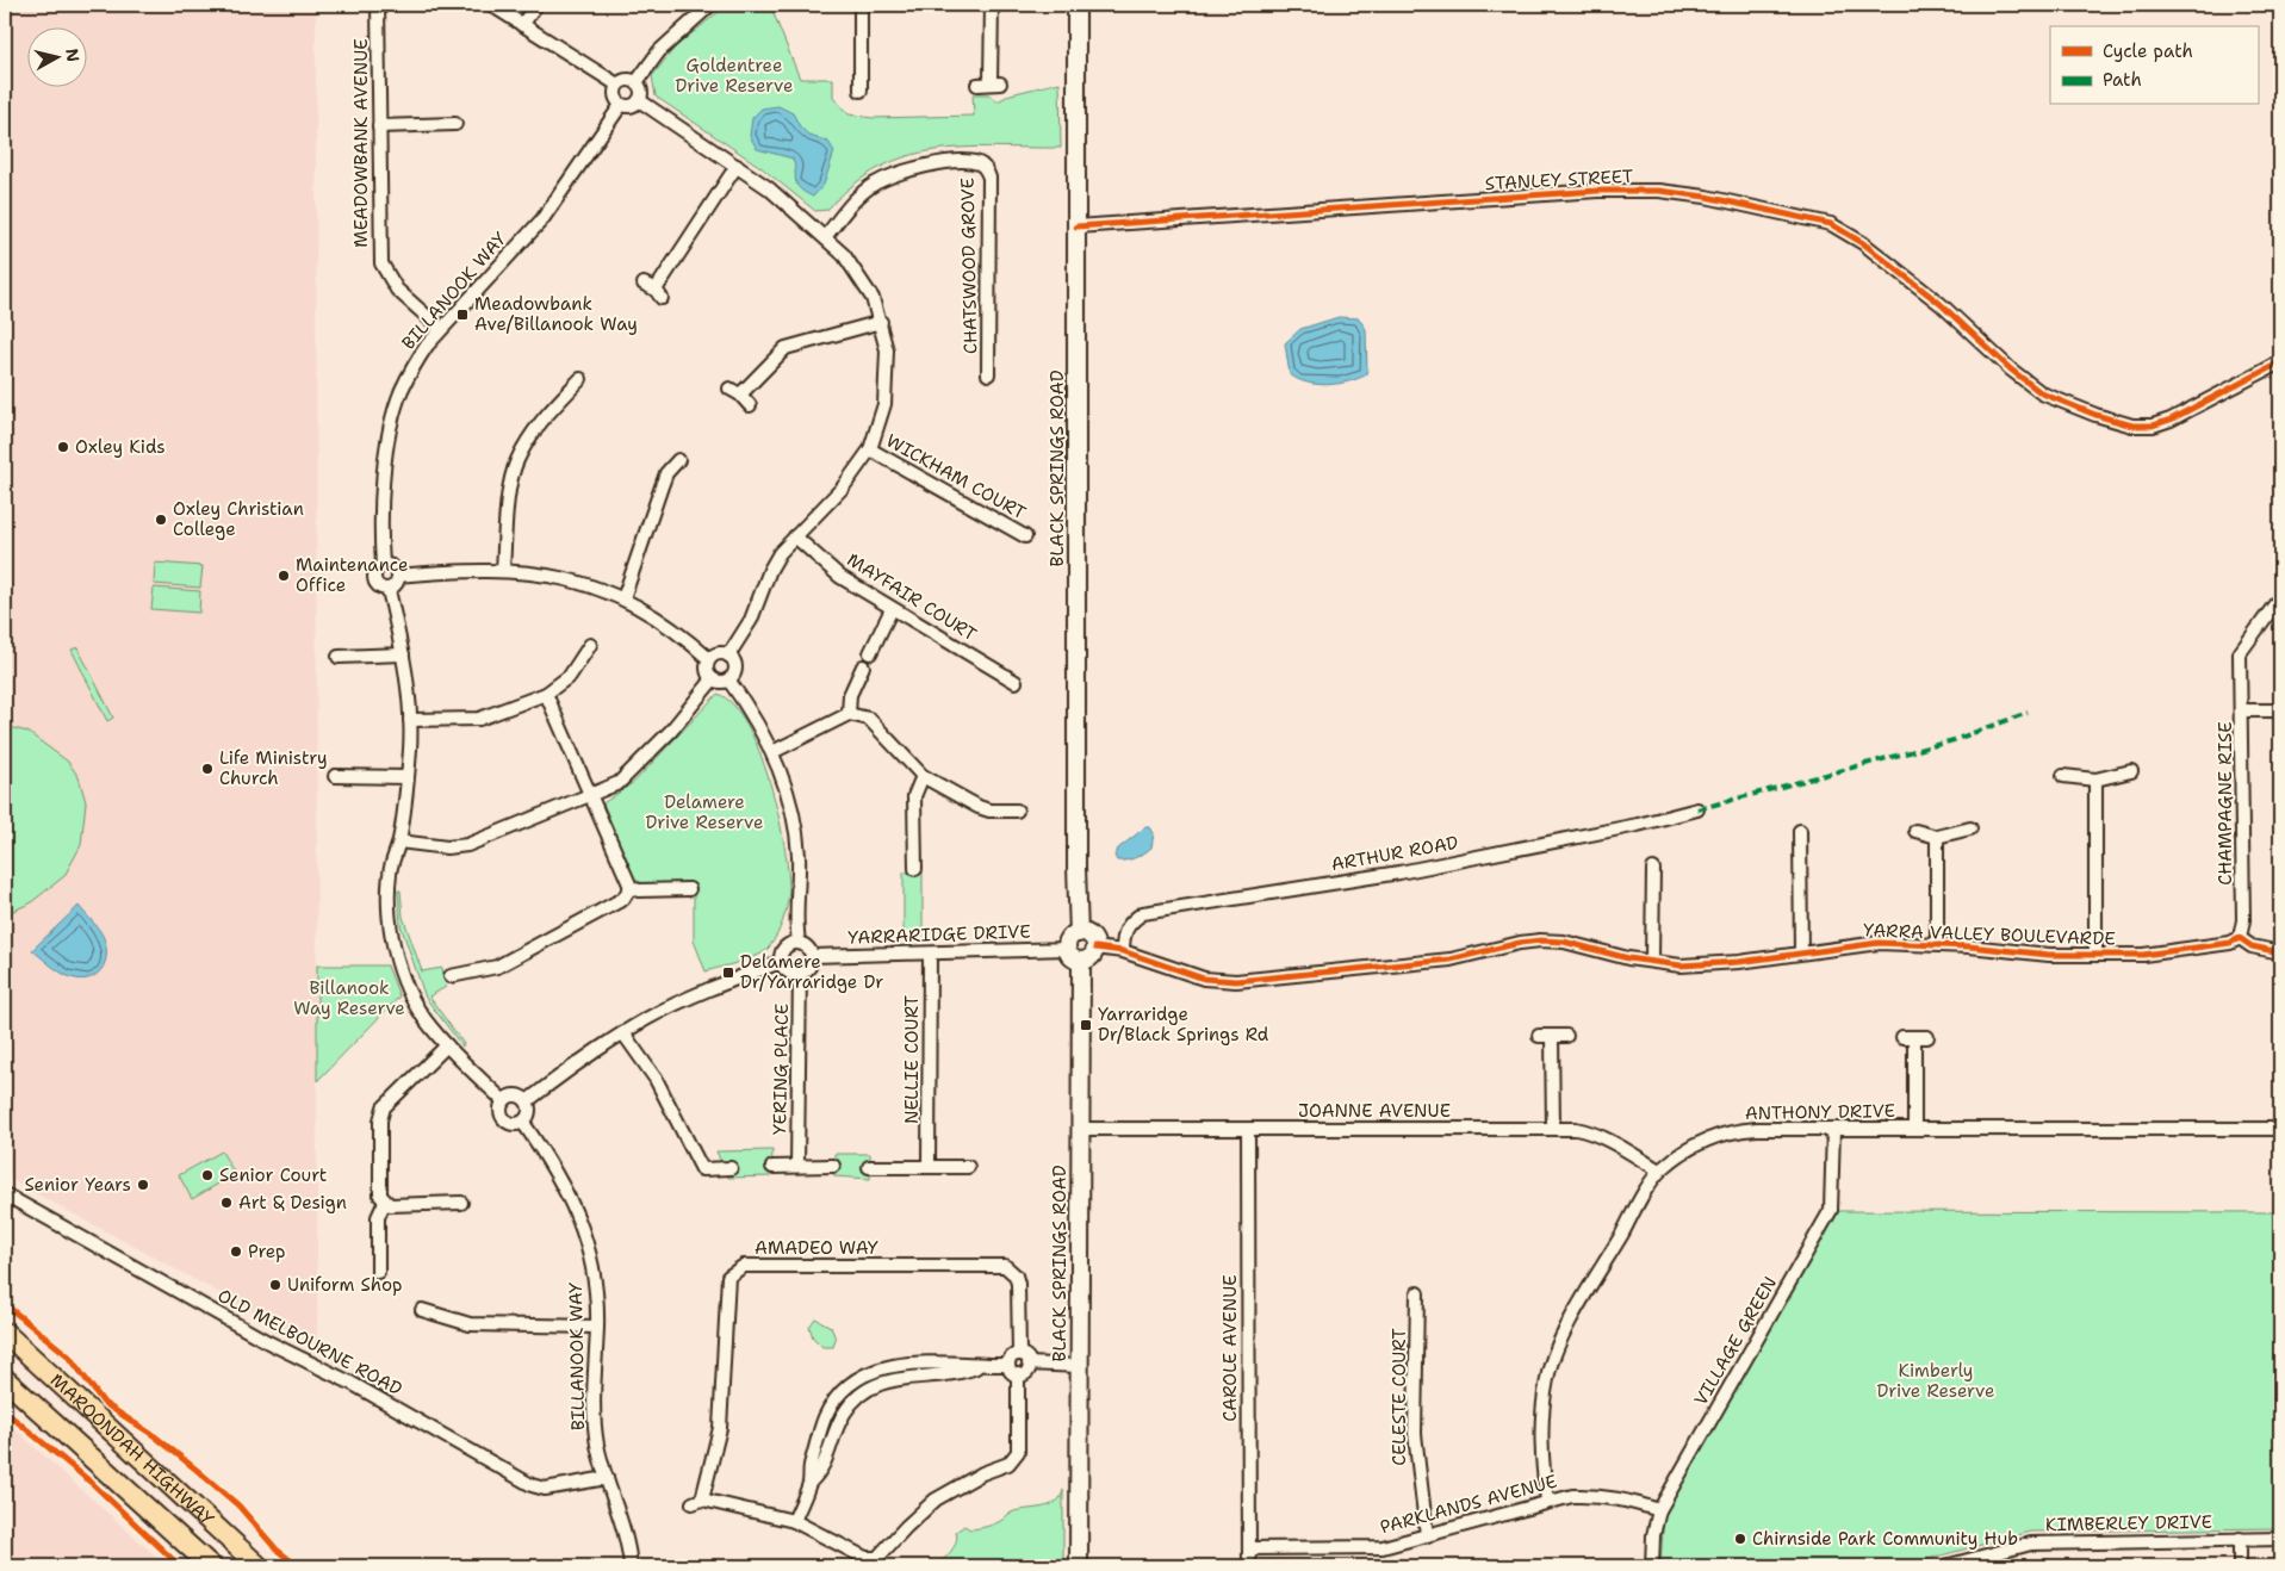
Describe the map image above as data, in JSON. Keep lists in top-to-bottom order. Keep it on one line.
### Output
{"streets":{"highway":["MAROONDAH HIGHWAY"],"main road":["BLACK SPRINGS ROAD"],"street":["MEADOWBANK AVENUE","STANLEY STREET","CHATSWOOD GROVE","BILLANOOK WAY","WICKHAM COURT","MAYFAIR COURT","CHAMPAGNE RISE","ARTHUR ROAD","YARRARIDGE DRIVE","YARRA VALLEY BOULEVARDE","NELLIE COURT","YERING PLACE","JOANNE AVENUE","ANTHONY DRIVE","AMADEO WAY","VILLAGE GREEN","OLD MELBOURNE ROAD","CAROLE AVENUE","CELESTE COURT","PARKLANDS AVENUE","KIMBERLEY DRIVE"]},"crossings":[["MEADOWBANK AVENUE","BILLANOOK WAY"],["STANLEY STREET","BLACK SPRINGS ROAD"],["BILLANOOK WAY","OLD MELBOURNE ROAD"],["BLACK SPRINGS ROAD","YARRARIDGE DRIVE"],["BLACK SPRINGS ROAD","YARRA VALLEY BOULEVARDE"],["BLACK SPRINGS ROAD","JOANNE AVENUE"],["CHAMPAGNE RISE","YARRA VALLEY BOULEVARDE"],["ARTHUR ROAD","YARRA VALLEY BOULEVARDE"],["YARRARIDGE DRIVE","YARRA VALLEY BOULEVARDE"],["YARRARIDGE DRIVE","NELLIE COURT"],["YARRARIDGE DRIVE","YERING PLACE"],["JOANNE AVENUE","ANTHONY DRIVE"],["JOANNE AVENUE","CAROLE AVENUE"],["ANTHONY DRIVE","VILLAGE GREEN"],["ANTHONY DRIVE","PARKLANDS AVENUE"],["VILLAGE GREEN","PARKLANDS AVENUE"],["CAROLE AVENUE","PARKLANDS AVENUE"],["CELESTE COURT","PARKLANDS AVENUE"]],"parks":["Goldentree Drive Reserve","Delamere Drive Reserve","Billanook Way Reserve","Kimberly Drive Reserve"],"places":{"transit":["Meadowbank Ave/Billanook Way","Delamere Dr/Yarraridge Dr","Yarraridge Dr/Black Springs Rd"],"other":["Oxley Kids","Oxley Christian College","Maintenance Office","Life Ministry Church","Senior Court","Senior Years","Art & Design","Prep","Uniform Shop","Chirnside Park Community Hub"]},"legend":["Cycle path","Path"],"north":"right"}
